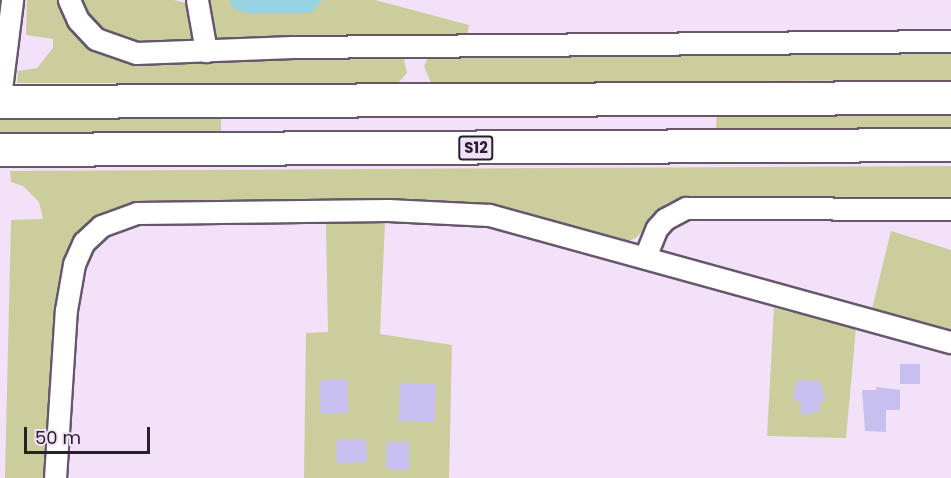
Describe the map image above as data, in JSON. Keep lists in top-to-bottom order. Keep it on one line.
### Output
{"streets":{"highway":["S12"]},"scale_bar":"50 m"}
